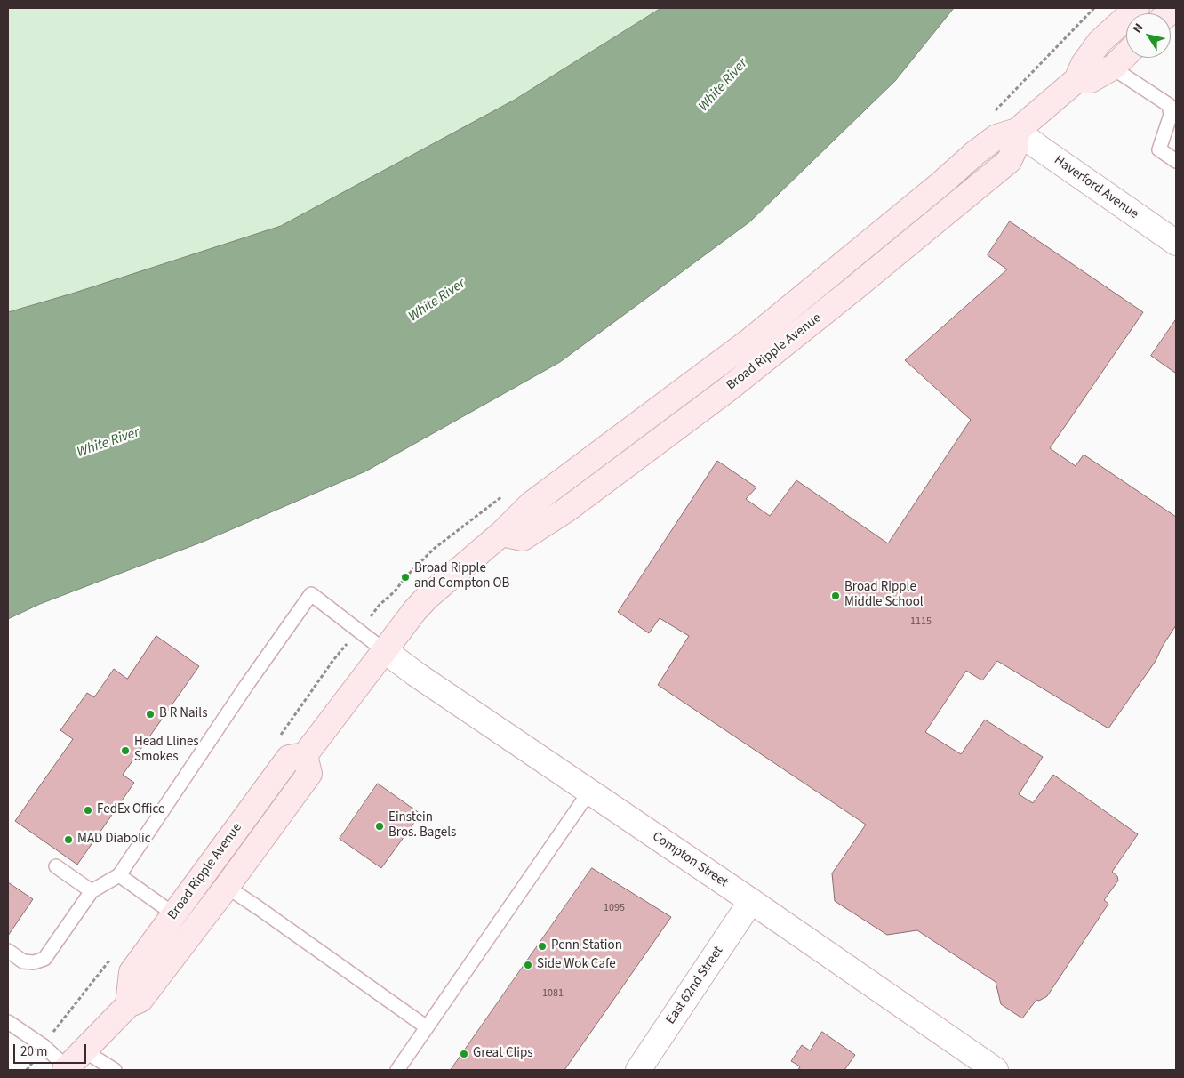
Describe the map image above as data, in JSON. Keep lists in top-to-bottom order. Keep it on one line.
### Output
{"streets":{"street":["Haverford Avenue","Broad Ripple Avenue","Compton Street","East 62nd Street"]},"crossings":[["Haverford Avenue","Broad Ripple Avenue"],["Broad Ripple Avenue","Compton Street"],["Compton Street","East 62nd Street"]],"water":["White River"],"places":["Broad Ripple and Compton OB","Broad Ripple Middle School","B R Nails","Head Llines Smokes","FedEx Office","Einstein Bros. Bagels","MAD Diabolic","Penn Station","Side Wok Cafe","Great Clips"],"house_numbers":["1115","1095","1081"],"scale_bar":"20 m","north":"top left"}
